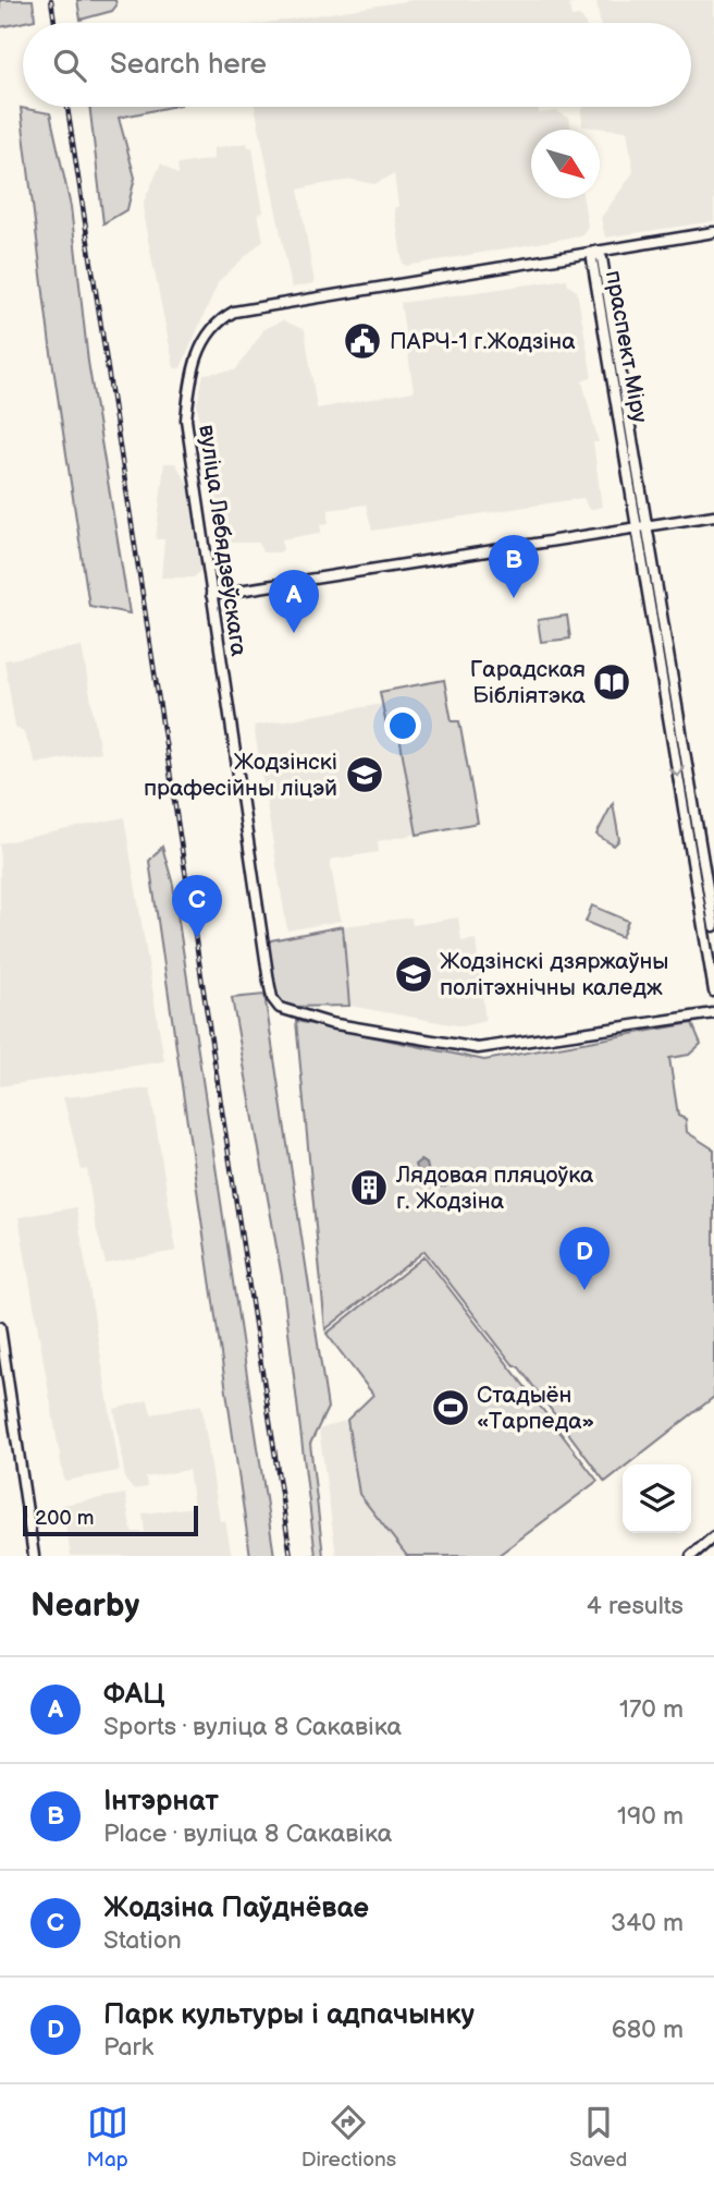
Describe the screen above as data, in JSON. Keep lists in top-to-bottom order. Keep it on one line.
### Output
{"streets":{"main road":["праспект Міру","вуліца Лебядзеўскага"]},"crossings":[["праспект Міру","вуліца Лебядзеўскага"]],"places":{"public building":["ПАРЧ-1 г.Жодзіна"],"library":["Гарадская Бібліятэка"],"school or university":["Жодзінскі прафесійны ліцэй","Жодзінскі дзяржаўны політэхнічны каледж"],"building":["Лядовая пляцоўка г. Жодзіна"],"sports":["Стадыён «Тарпеда»"]},"scale_bar":"200 m","north":"bottom right","page":{"search":"Search here","pins":["B","A","C","D"],"scale":"200 m","heading":["Nearby","4 results"],"list":[{"mark":"A","name":"ФАЦ","note":"Sports · вуліца 8 Сакавіка","value":"170 m"},{"mark":"B","name":"Інтэрнат","note":"Place · вуліца 8 Сакавіка","value":"190 m"},{"mark":"C","name":"Жодзіна Паўднёвае","note":"Station","value":"340 m"},{"mark":"D","name":"Парк культуры і адпачынку","note":"Park","value":"680 m"}],"nav":["Map","Directions","Saved"]}}
